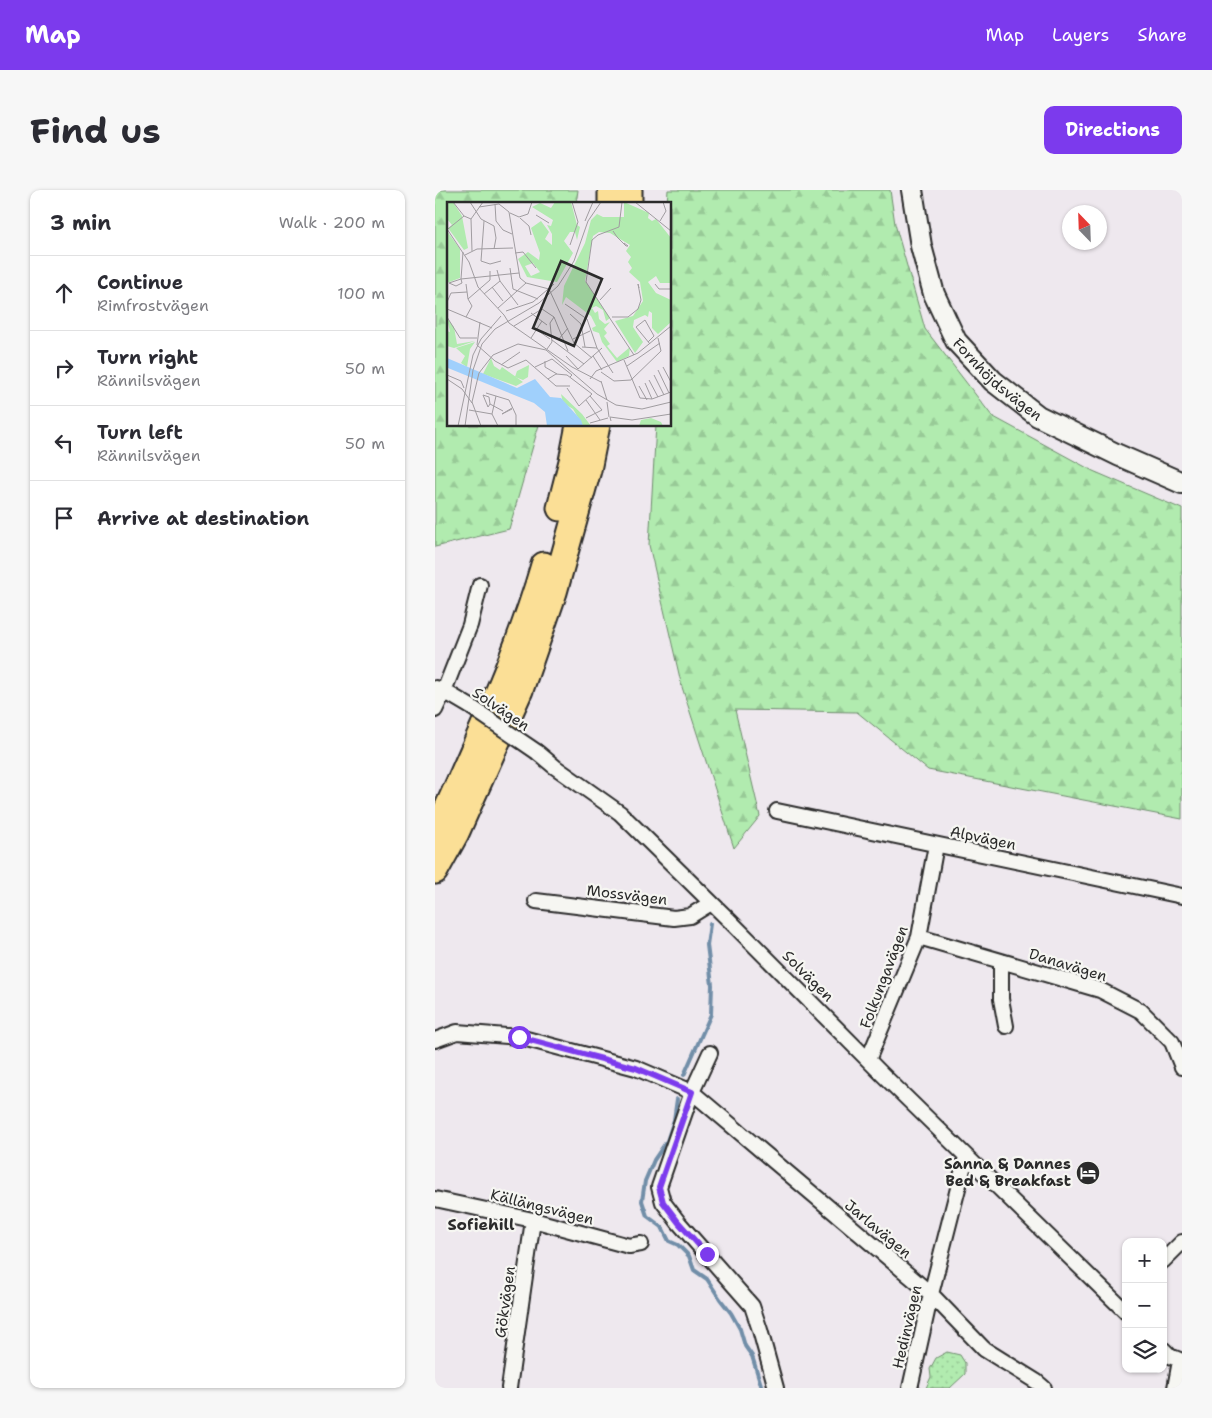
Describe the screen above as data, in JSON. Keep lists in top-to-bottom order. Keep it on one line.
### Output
{"streets":{"street":["Fornhöjdsvägen","Solvägen","Alpvägen","Mossvägen","Danavägen","Folkungavägen","Källängsvägen","Jarlavägen","Gökvägen","Hedinvägen"]},"crossings":[["Solvägen","Mossvägen"],["Solvägen","Folkungavägen"],["Solvägen","Hedinvägen"],["Alpvägen","Folkungavägen"],["Danavägen","Folkungavägen"],["Källängsvägen","Gökvägen"],["Jarlavägen","Hedinvägen"]],"districts":["Sofiehill"],"places":{"hotel":["Sanna & Dannes Bed & Breakfast"]},"north":"top left","page":{"header":"Map","nav":["Map","Layers","Share"],"buttons":"Directions","title":"Find us","heading":["3 min","Walk · 200 m"],"list":[["Continue","Rimfrostvägen","100 m"],["Turn right","Rännilsvägen","50 m"],["Turn left","Rännilsvägen","50 m"],"Arrive at destination"],"map_buttons":["+","−"]}}
